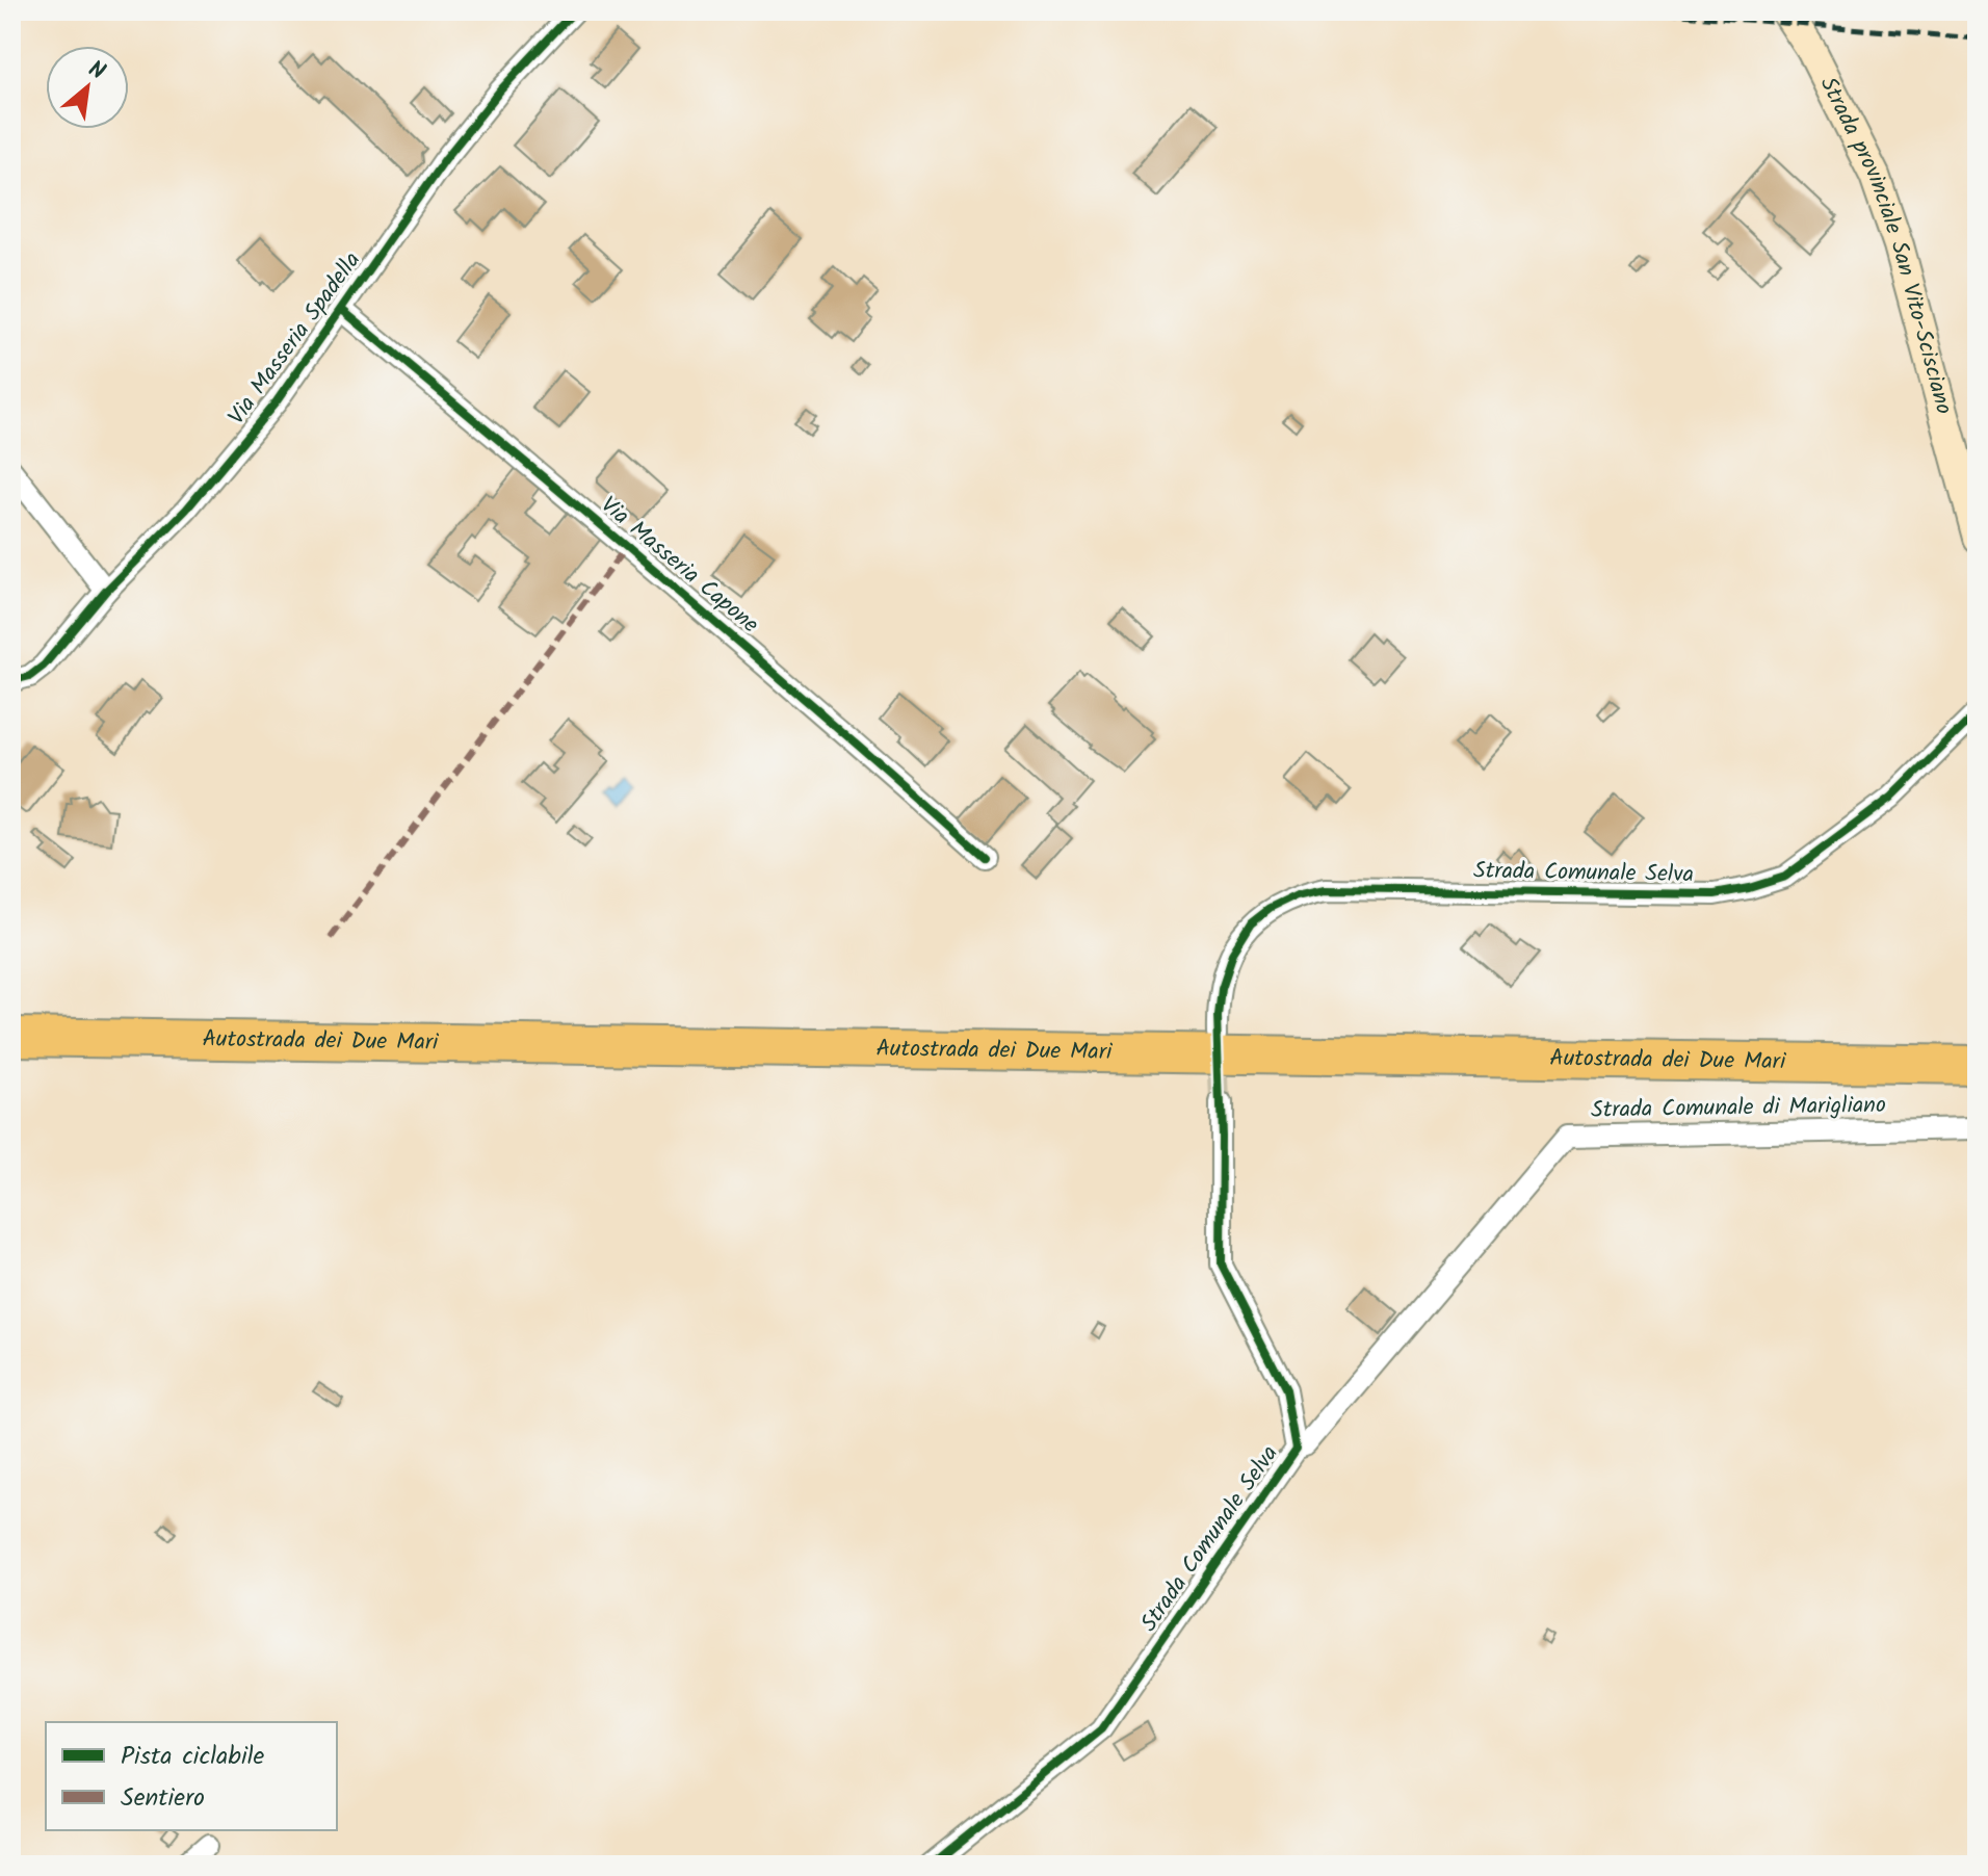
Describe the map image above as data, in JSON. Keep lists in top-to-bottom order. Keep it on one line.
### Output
{"streets":{"highway":["Autostrada dei Due Mari"],"street":["Strada provinciale San Vito-Scisciano","Via Masseria Spadella","Via Masseria Capone","Strada Comunale Selva","Strada Comunale di Marigliano"]},"crossings":[["Via Masseria Spadella","Via Masseria Capone"],["Strada Comunale Selva","Strada Comunale di Marigliano"]],"legend":["Pista ciclabile","Sentiero"],"north":"top right"}
